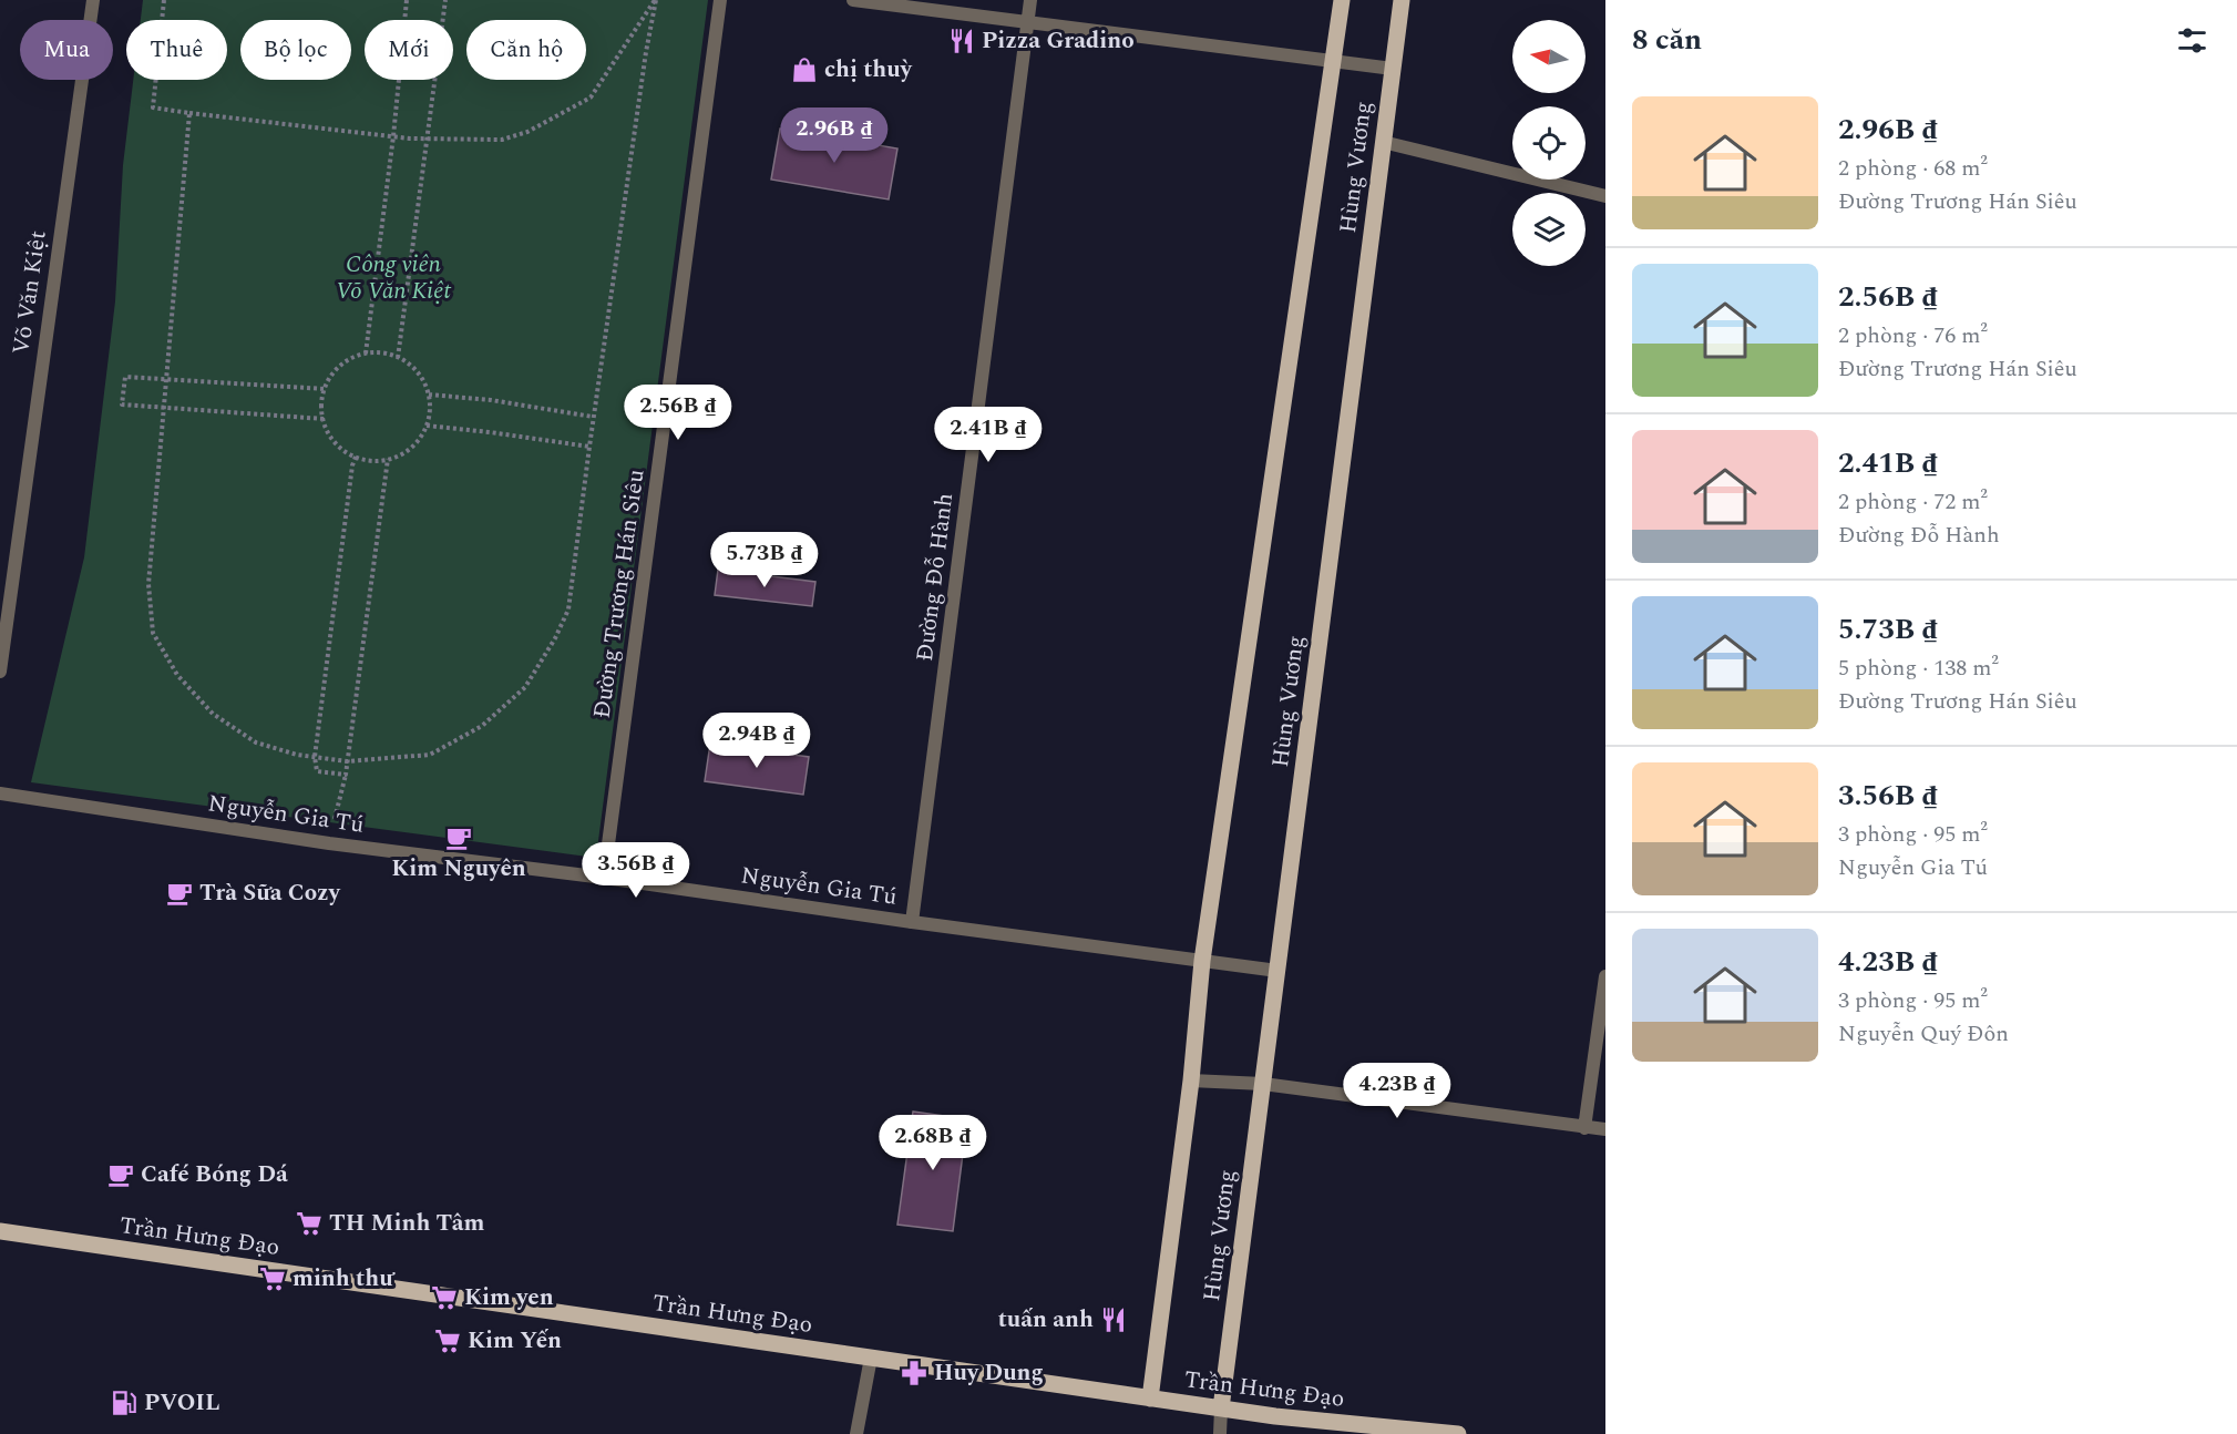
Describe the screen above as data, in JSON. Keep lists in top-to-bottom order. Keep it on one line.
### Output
{"streets":{"main road":["Hùng Vương","Trần Hưng Đạo"],"street":["Võ Văn Kiệt","Đường Đỗ Hành","Đường Trương Hán Siêu","Nguyễn Gia Tú"]},"crossings":[["Hùng Vương","Nguyễn Gia Tú"],["Hùng Vương","Trần Hưng Đạo"],["Đường Đỗ Hành","Nguyễn Gia Tú"],["Đường Trương Hán Siêu","Nguyễn Gia Tú"]],"parks":["Công viên Võ Văn Kiệt"],"places":{"restaurant":["Pizza Gradino","tuấn anh"],"shop":["chị thuỳ"],"cafe":["Kim Nguyên","Trà Sữa Cozy","Café Bóng Dá"],"supermarket":["TH Minh Tâm","minh thư","Kim yen","Kim Yến"],"pharmacy":["Huy Dung"],"fuel station":["PVOIL"]},"north":"left","page":{"heading":"8 căn","chip":["Mua","Thuê","Bộ lọc","Mới","Căn hộ"],"list":[{"name":"2.96B ₫","note":"2 phòng · 68 m² · Đường Trương Hán Siêu"},{"name":"2.56B ₫","note":"2 phòng · 76 m² · Đường Trương Hán Siêu"},{"name":"2.41B ₫","note":"2 phòng · 72 m² · Đường Đỗ Hành"},{"name":"5.73B ₫","note":"5 phòng · 138 m² · Đường Trương Hán Siêu"},{"name":"3.56B ₫","note":"3 phòng · 95 m² · Nguyễn Gia Tú"},{"name":"4.23B ₫","note":"3 phòng · 95 m² · Nguyễn Quý Đôn"}],"price":["2.96B ₫","2.56B ₫","2.41B ₫","5.73B ₫","2.94B ₫","3.56B ₫","4.23B ₫","2.68B ₫"]}}
